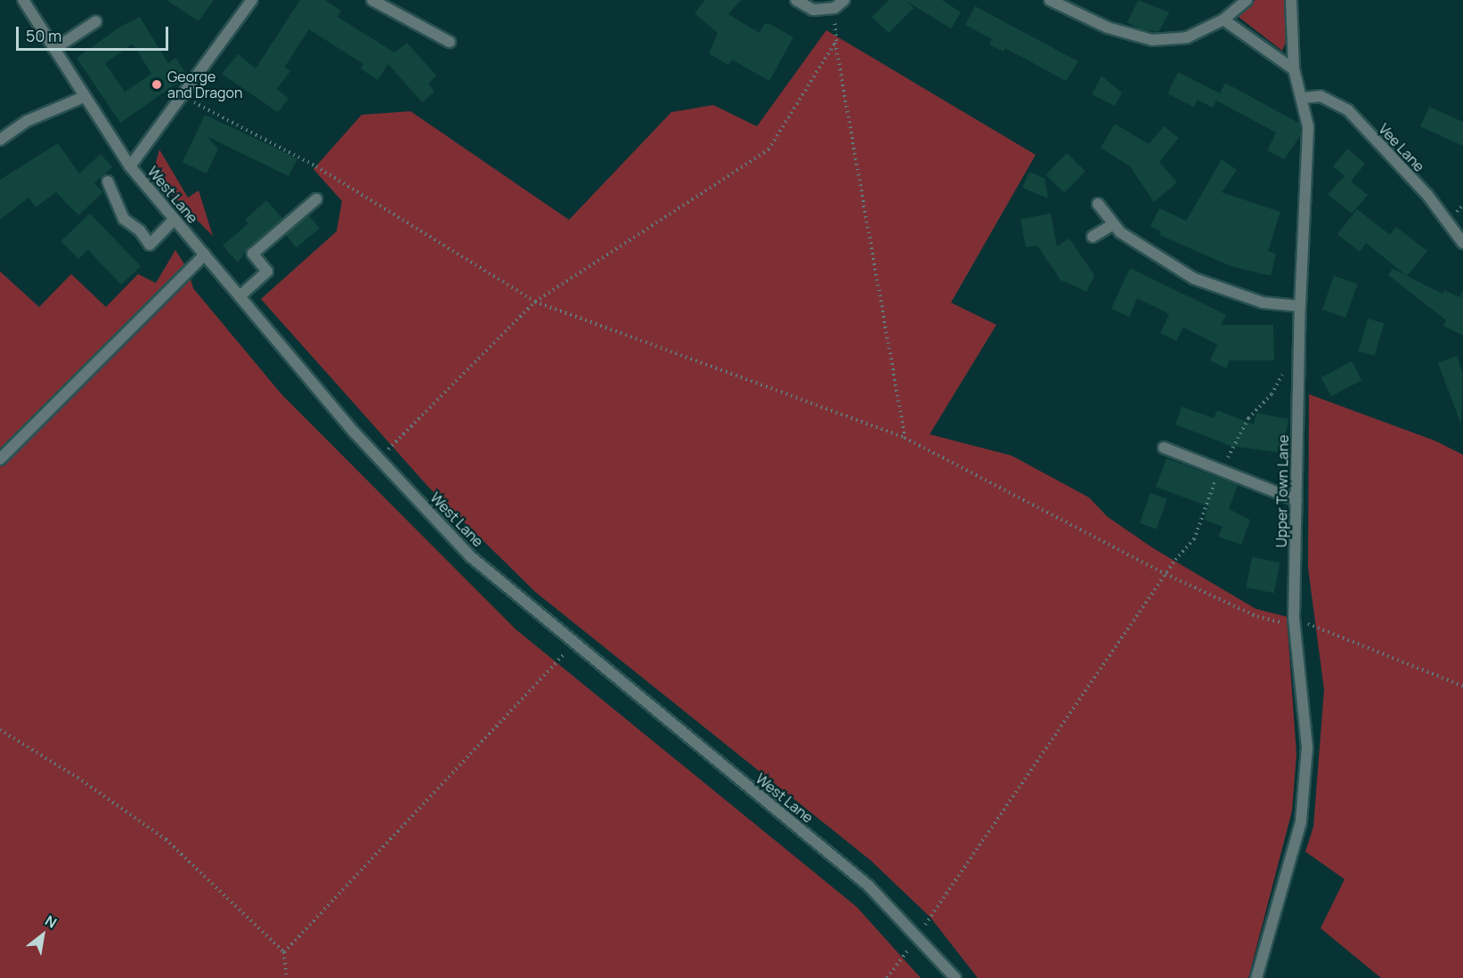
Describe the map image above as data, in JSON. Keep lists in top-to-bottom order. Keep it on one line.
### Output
{"streets":{"street":["Vee Lane","West Lane","Upper Town Lane"]},"crossings":[["Vee Lane","Upper Town Lane"]],"places":["George and Dragon"],"scale_bar":"50 m","north":"top right"}
